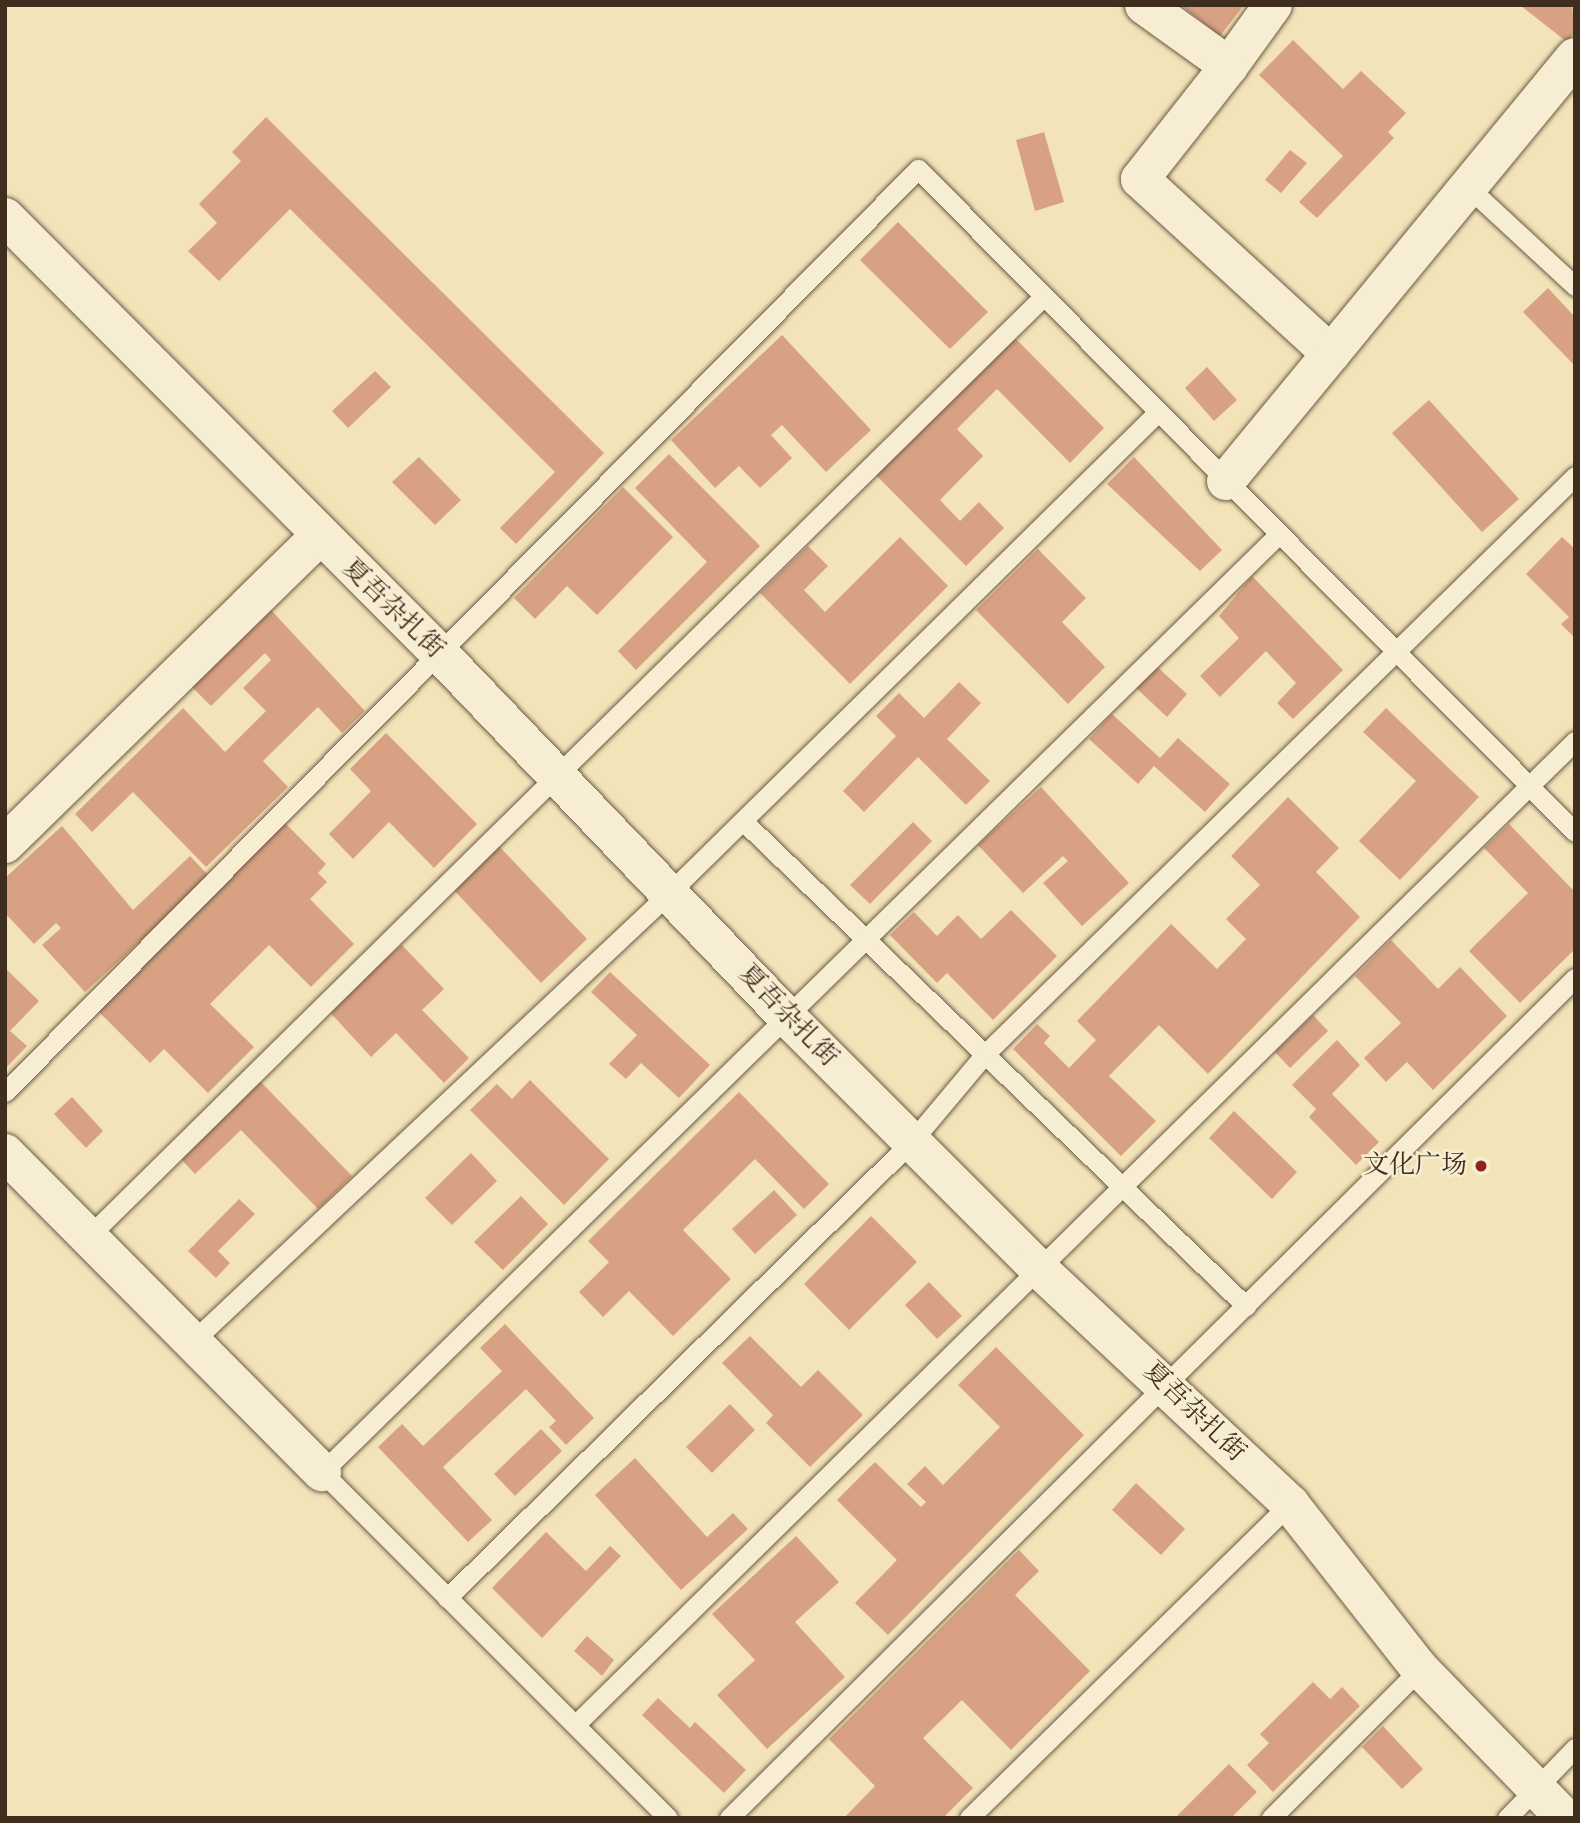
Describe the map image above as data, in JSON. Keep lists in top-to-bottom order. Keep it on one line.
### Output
{"streets":{"main road":["夏吾杂扎街"]},"places":["文化广场"]}
